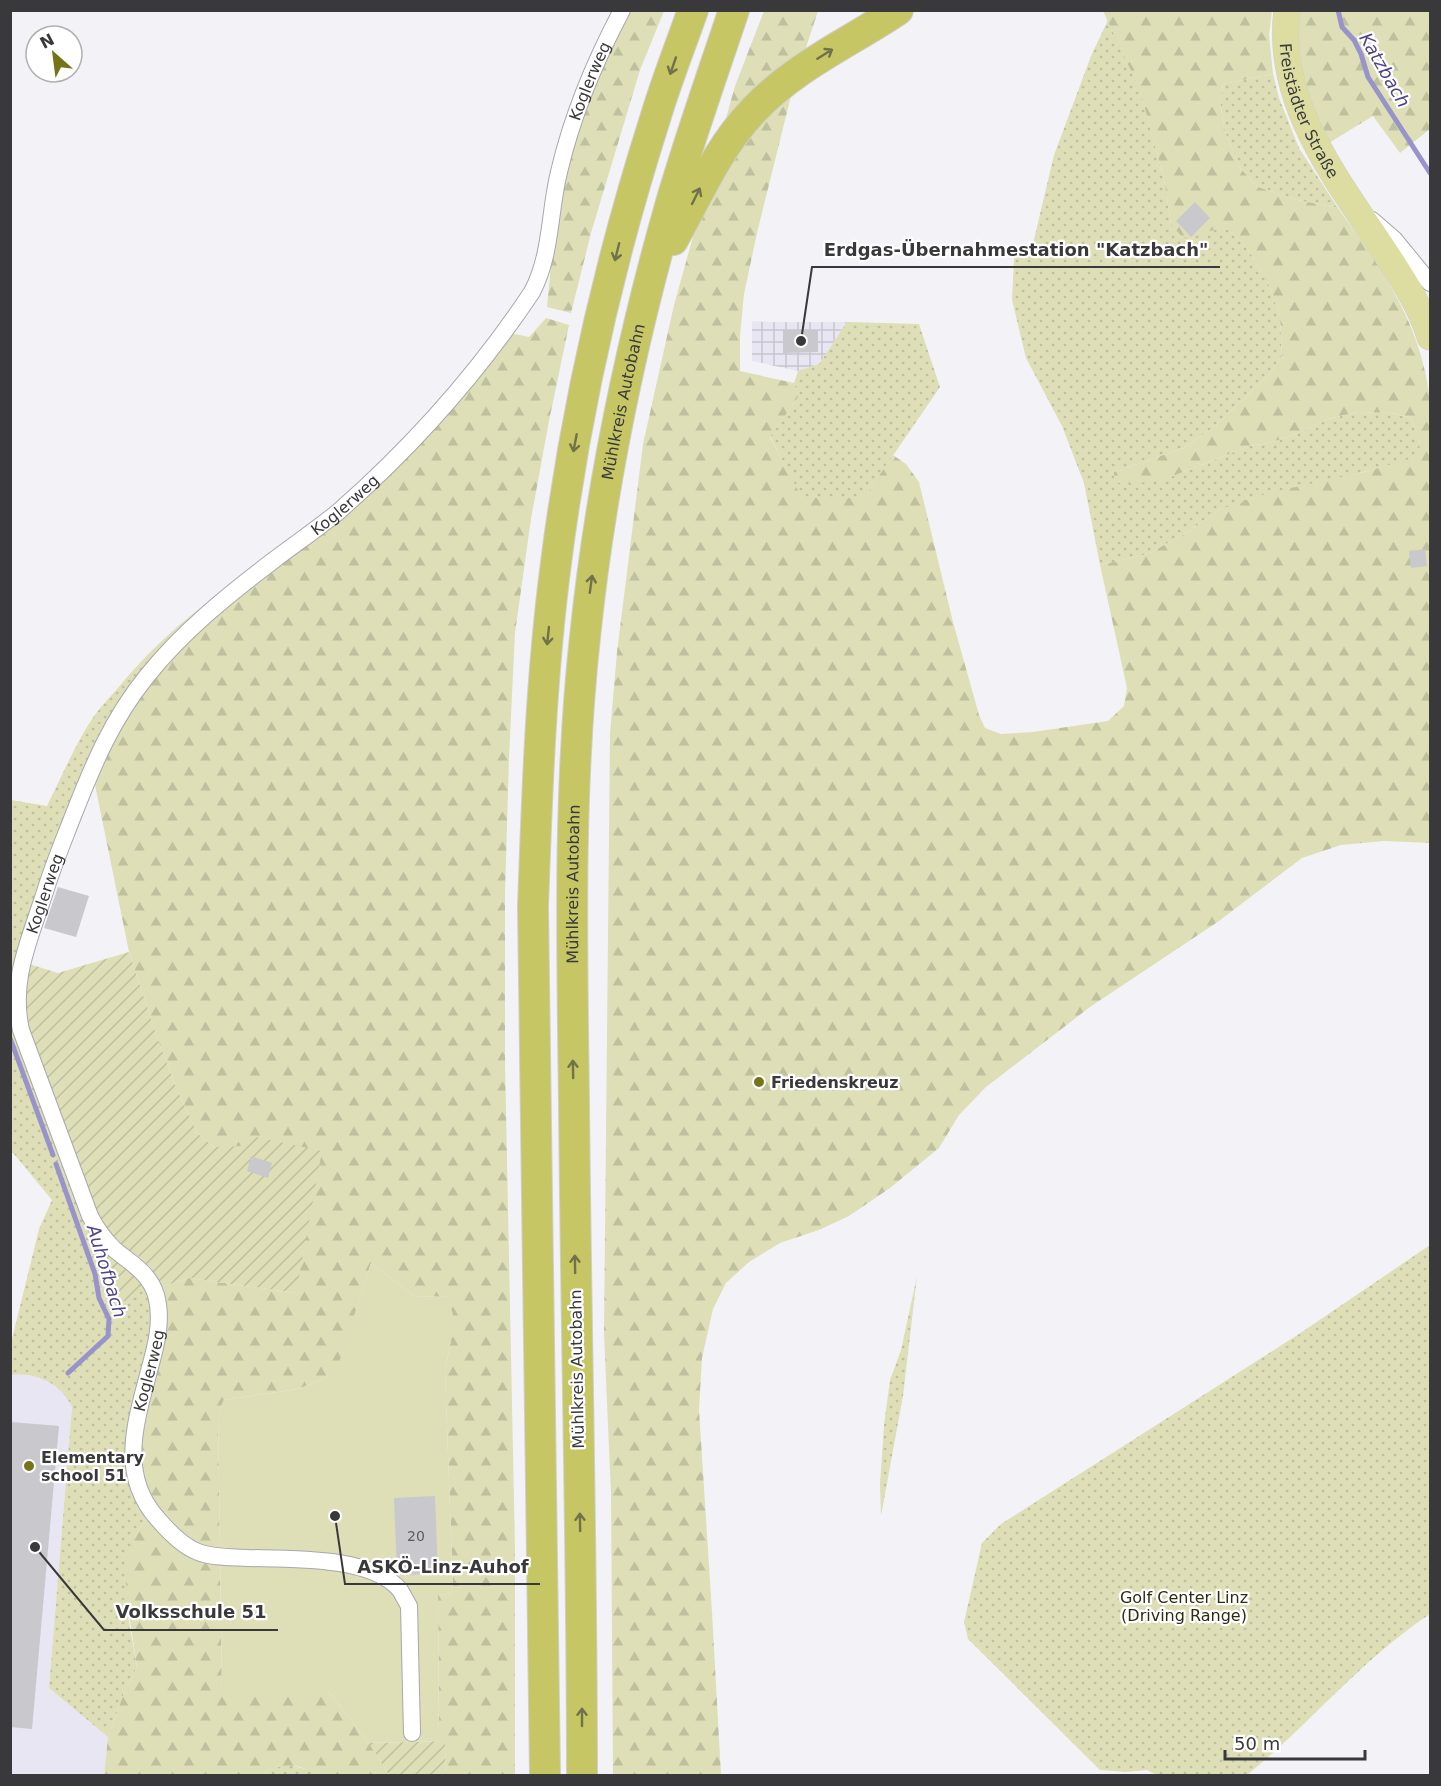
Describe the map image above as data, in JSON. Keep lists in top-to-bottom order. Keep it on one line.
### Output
{"streets":{"highway":["Mühlkreis Autobahn"],"main road":["Freistädter Straße"],"street":["Koglerweg"]},"water":["Katzbach","Auhofbach"],"parks":["Golf Center Linz (Driving Range)"],"places":["Erdgas-Übernahmestation \"Katzbach\"","Friedenskreuz","Elementary school 51","ASKÖ-Linz-Auhof","Volksschule 51"],"house_numbers":["20"],"scale_bar":"50 m","north":"top left"}
